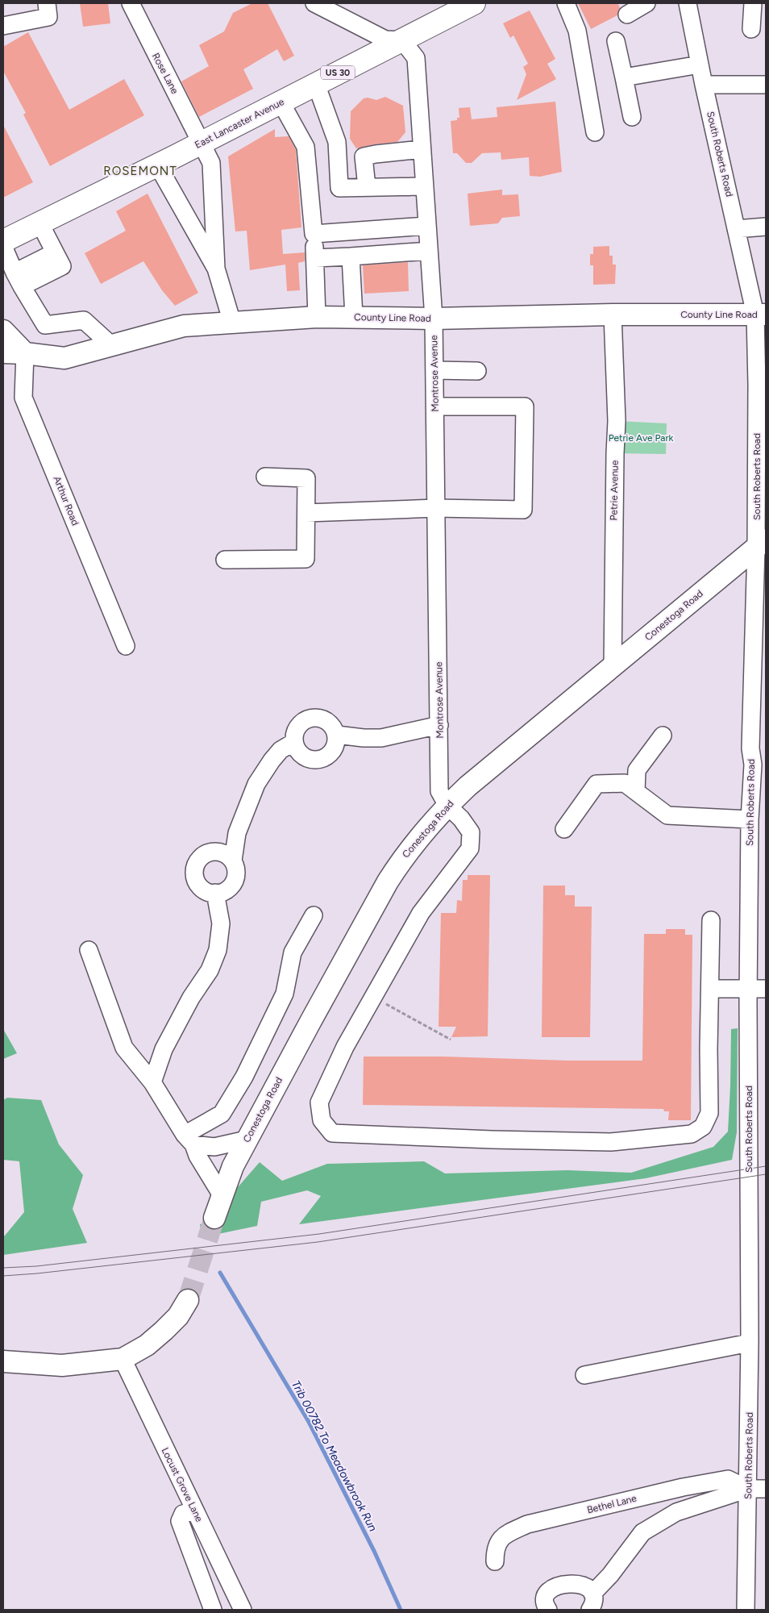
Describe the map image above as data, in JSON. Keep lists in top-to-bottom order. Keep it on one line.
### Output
{"streets":{"highway":["US 30","East Lancaster Avenue"],"main road":["County Line Road","Conestoga Road"],"street":["Rose Lane","South Roberts Road","Montrose Avenue","Petrie Avenue","Arthur Road","Locust Grove Lane","Bethel Lane"]},"crossings":[["Rose Lane","East Lancaster Avenue"],["East Lancaster Avenue","Montrose Avenue"],["South Roberts Road","County Line Road"],["South Roberts Road","Conestoga Road"],["South Roberts Road","Bethel Lane"],["County Line Road","Montrose Avenue"],["County Line Road","Petrie Avenue"],["County Line Road","Arthur Road"],["Montrose Avenue","Conestoga Road"],["Petrie Avenue","Conestoga Road"]],"districts":["ROSEMONT"],"water":["Trib 00782 To Meadowbrook Run"],"parks":["Petrie Ave Park"]}
